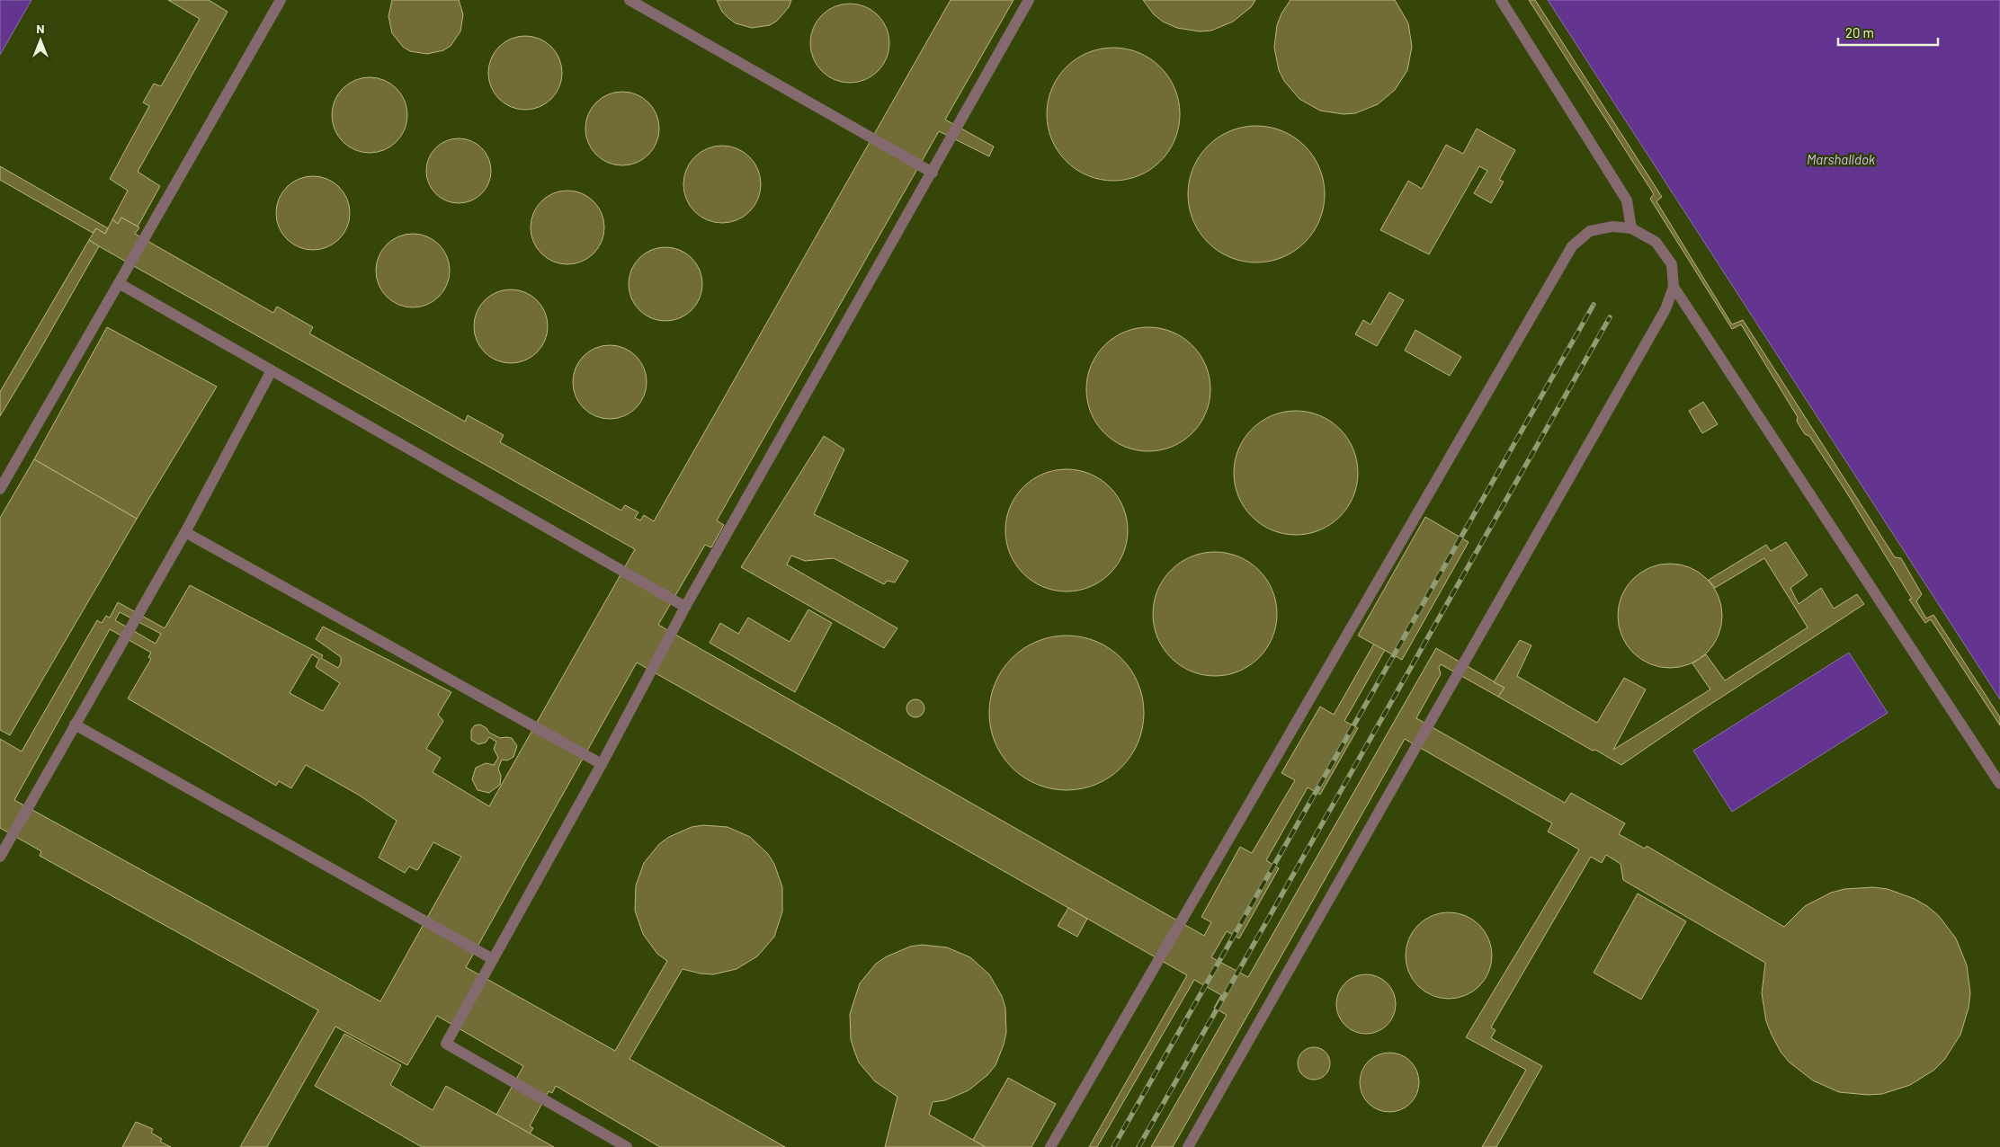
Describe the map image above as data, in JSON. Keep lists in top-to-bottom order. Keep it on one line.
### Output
{"water":["Marshalldok"],"scale_bar":"20 m","north":"top"}
